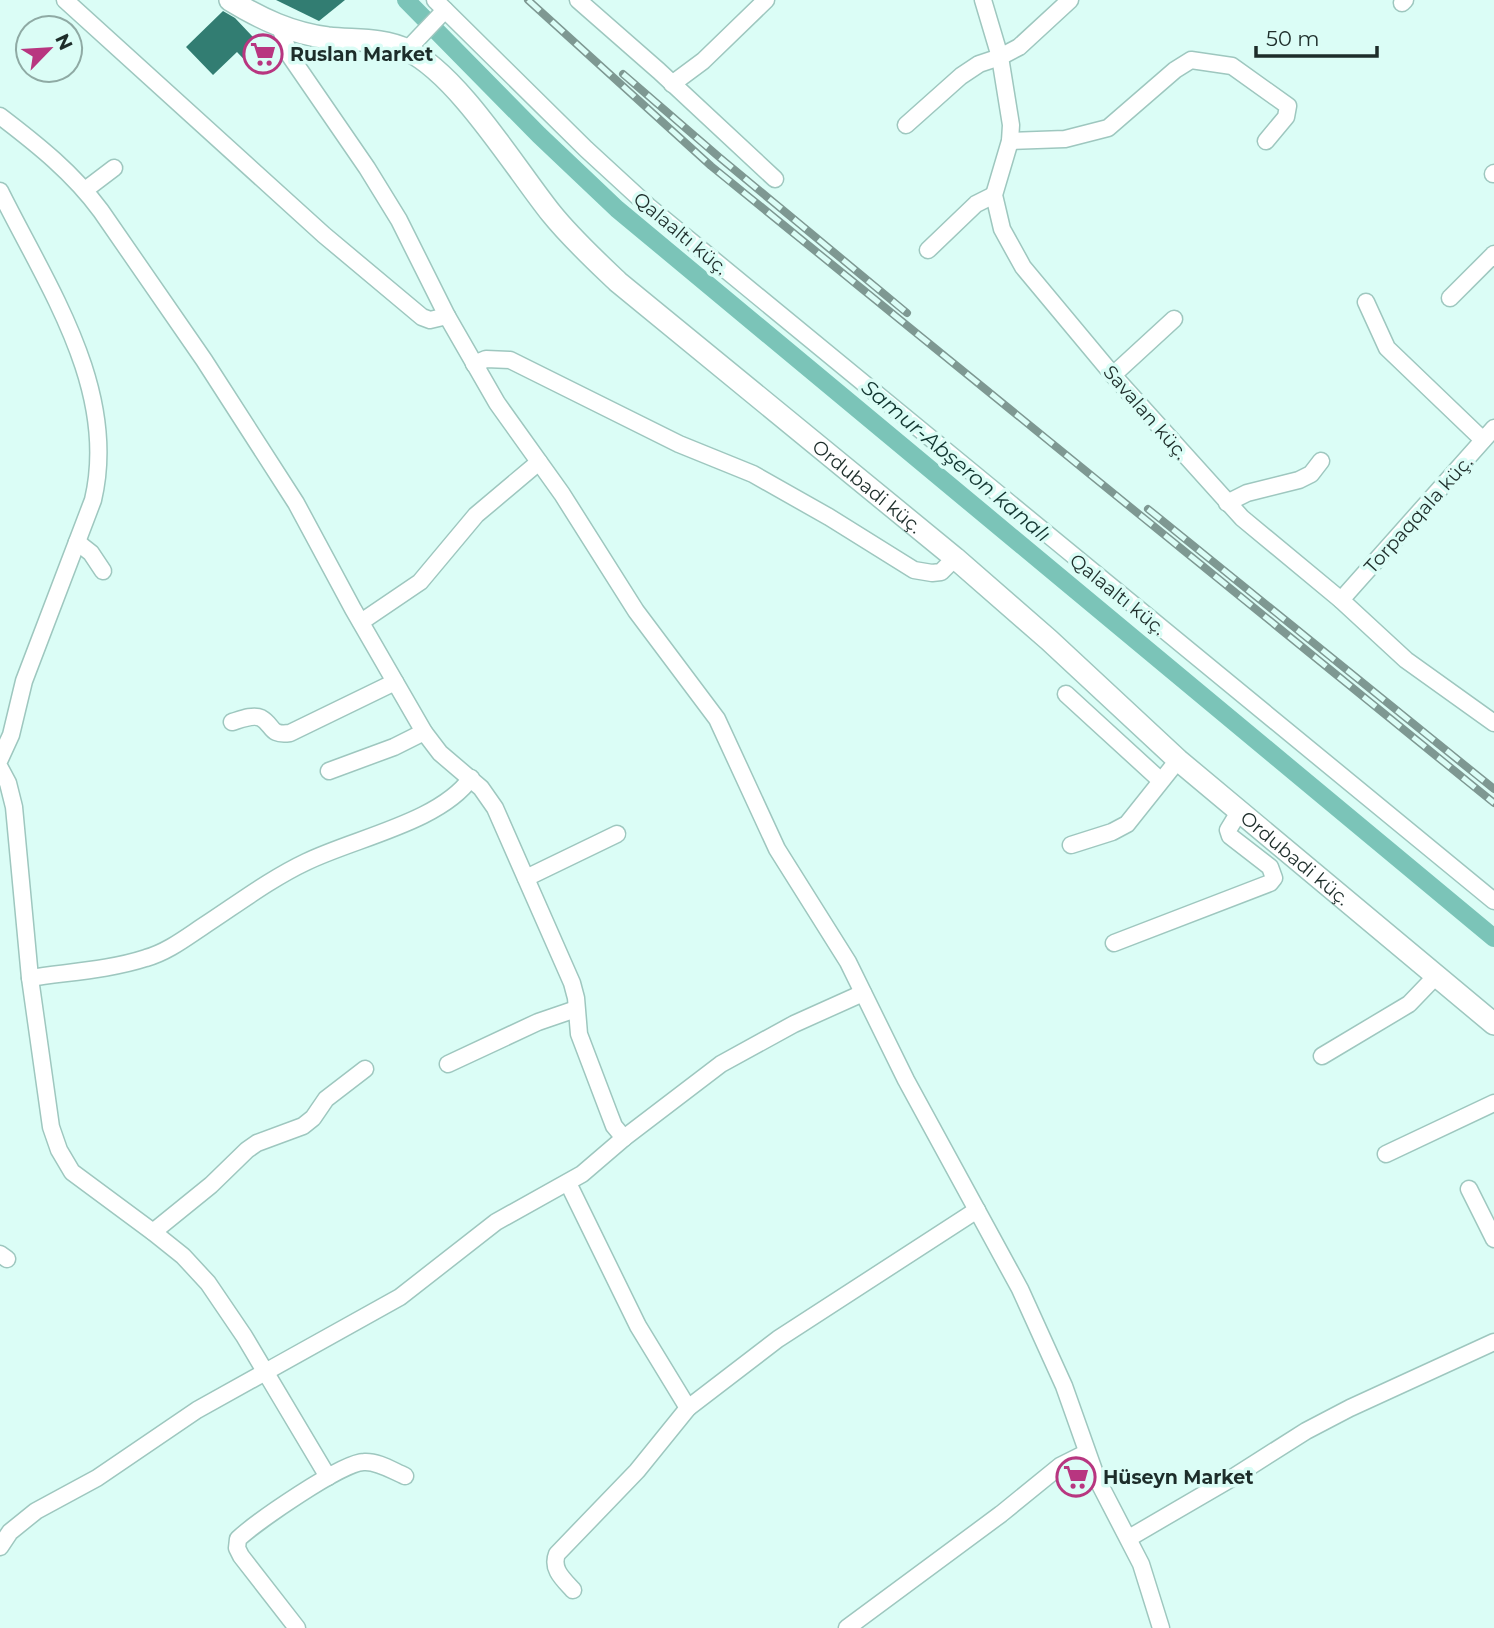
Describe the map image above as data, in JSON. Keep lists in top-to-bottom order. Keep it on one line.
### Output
{"streets":{"street":["Qalaaltı küç.","Savalan küç.","Ordubadi küç.","Torpaqqala küç."]},"crossings":[["Savalan küç.","Torpaqqala küç."]],"water":["Samur-Abşeron kanalı"],"places":{"supermarket":["Ruslan Market","Hüseyn Market"]},"scale_bar":"50 m","north":"top right"}
